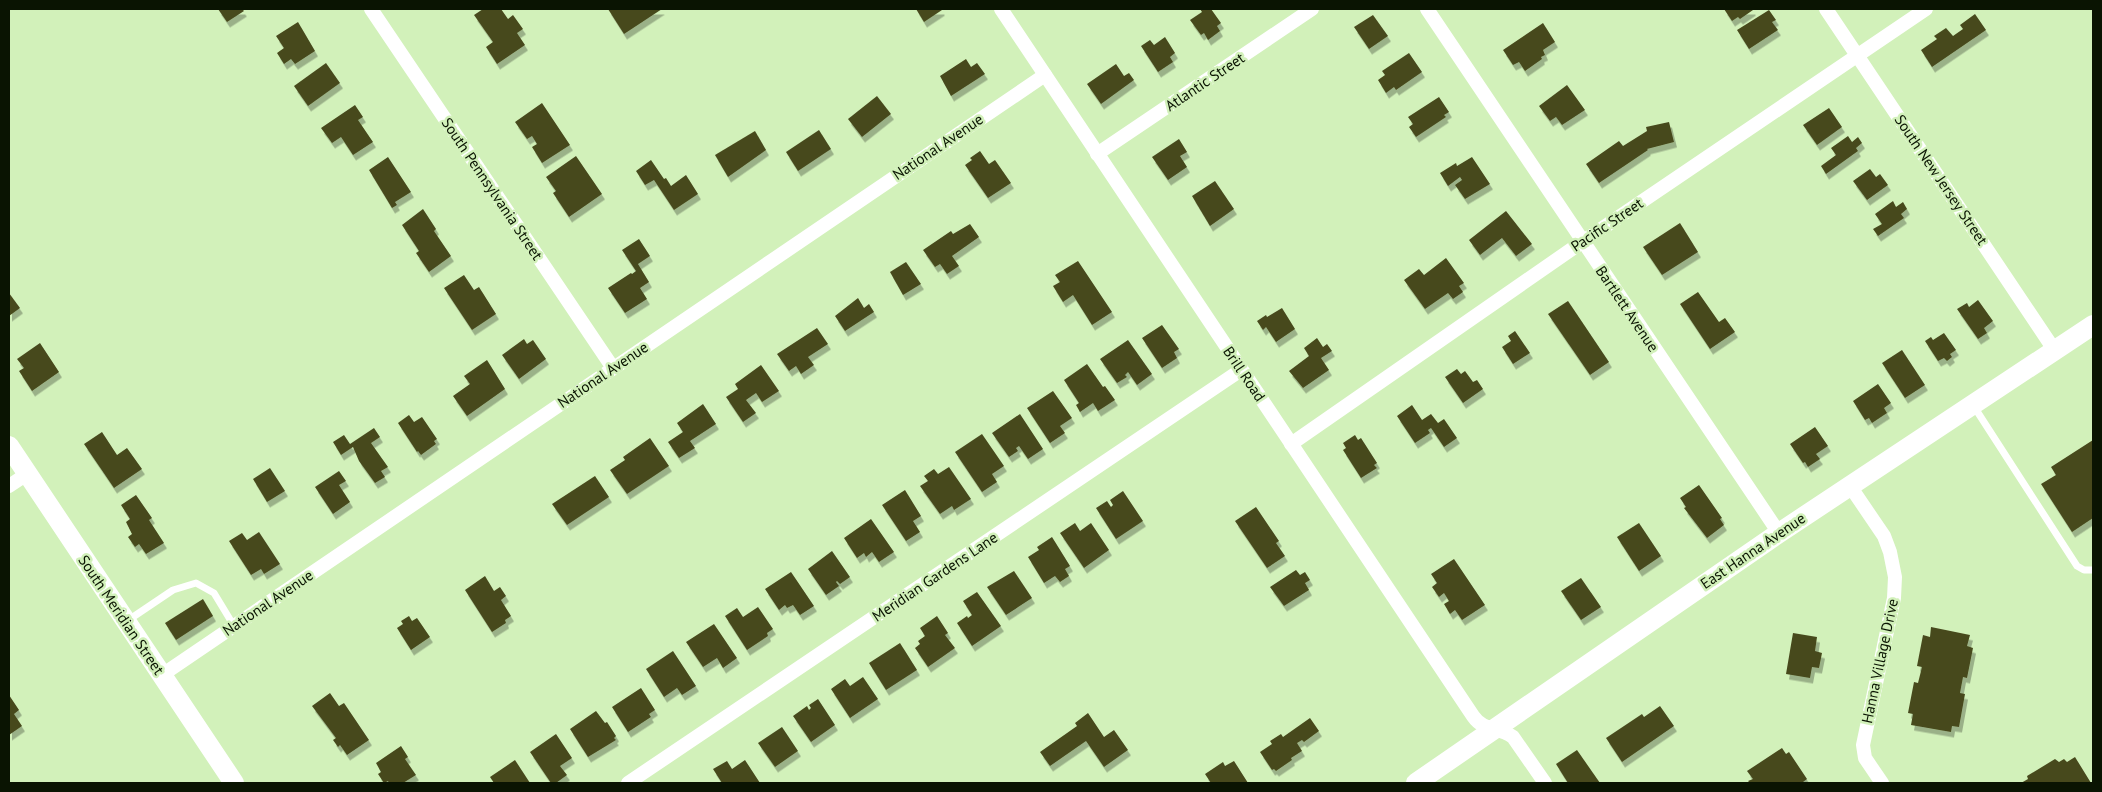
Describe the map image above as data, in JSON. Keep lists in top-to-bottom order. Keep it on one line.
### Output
{"streets":{"main road":["East Hanna Avenue","South Meridian Street"],"street":["Atlantic Street","National Avenue","South New Jersey Street","South Pennsylvania Street","Pacific Street","Bartlett Avenue","Brill Road","Meridian Gardens Lane","Hanna Village Drive"]},"crossings":[["Atlantic Street","Brill Road"],["National Avenue","South Pennsylvania Street"],["National Avenue","Brill Road"],["National Avenue","South Meridian Street"],["South New Jersey Street","Pacific Street"],["South New Jersey Street","East Hanna Avenue"],["Pacific Street","Bartlett Avenue"],["Pacific Street","Brill Road"],["Bartlett Avenue","East Hanna Avenue"],["Brill Road","East Hanna Avenue"],["Brill Road","Meridian Gardens Lane"],["East Hanna Avenue","Hanna Village Drive"]]}
